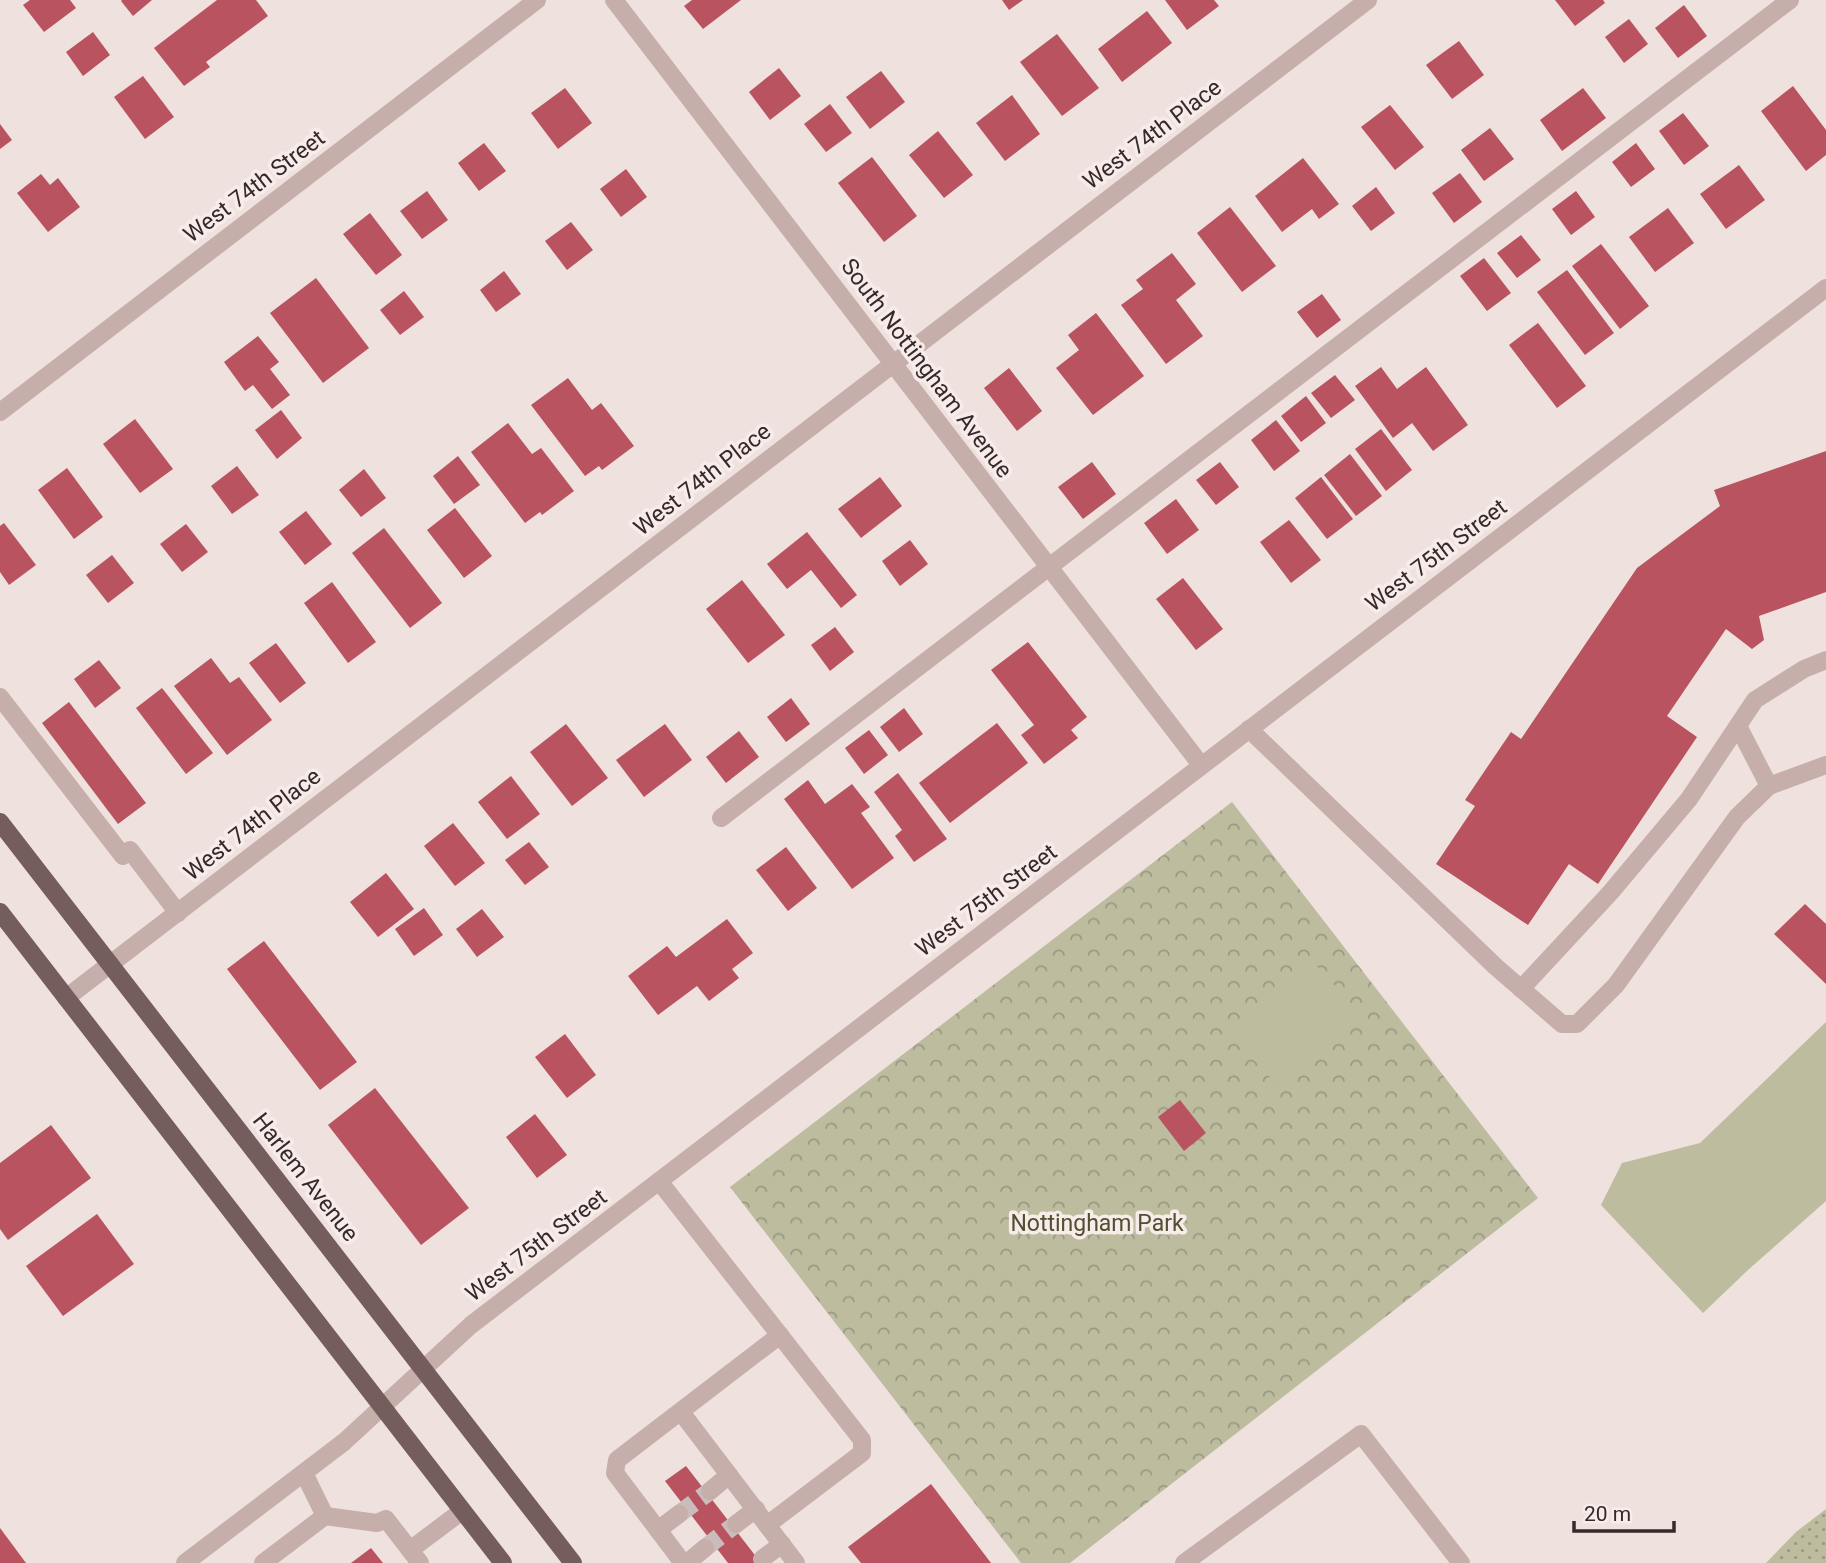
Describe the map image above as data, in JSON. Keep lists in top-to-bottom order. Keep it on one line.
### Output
{"streets":{"main road":["Harlem Avenue"],"street":["West 74th Place","West 74th Street","South Nottingham Avenue","West 75th Street"]},"crossings":[["West 74th Place","South Nottingham Avenue"],["West 74th Place","Harlem Avenue"],["South Nottingham Avenue","West 75th Street"],["West 75th Street","Harlem Avenue"]],"parks":["Nottingham Park"],"scale_bar":"20 m"}
